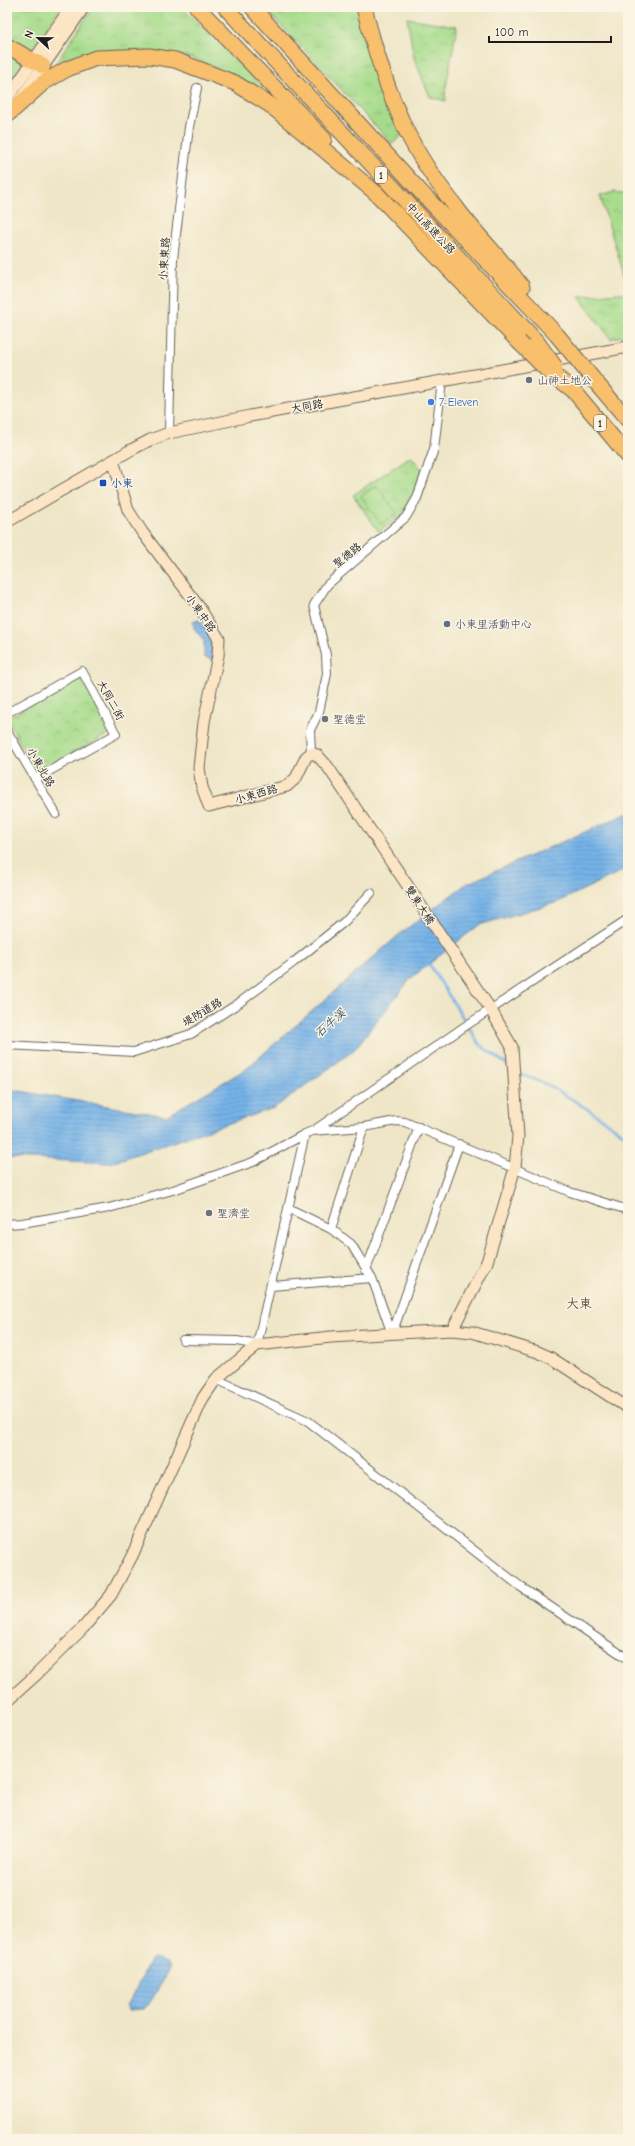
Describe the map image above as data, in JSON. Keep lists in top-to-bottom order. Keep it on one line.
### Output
{"streets":{"highway":["1","中山高速公路"],"street":["小東東路","大同路","聖德路","小東中路","大同二街","小東北路","小東西路","雙東大橋","堤防道路"]},"crossings":[["小東東路","大同路"],["大同路","聖德路"],["大同路","小東中路"],["聖德路","小東西路"],["聖德路","雙東大橋"],["小東中路","小東西路"],["大同二街","小東北路"],["小東西路","雙東大橋"]],"districts":["大東"],"water":["石牛溪"],"places":{"other":["山神土地公","7-Eleven","小東里活動中心","聖德堂","聖濟堂"],"transit":["小東"]},"scale_bar":"100 m","north":"left"}
